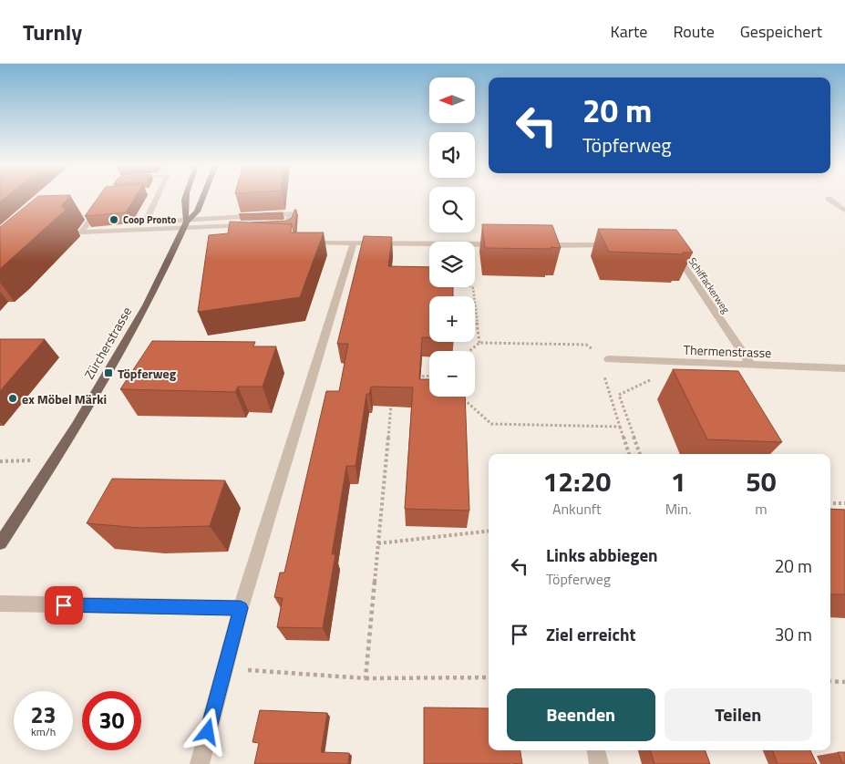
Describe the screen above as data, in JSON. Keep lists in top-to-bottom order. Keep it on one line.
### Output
{"streets":{"main road":["Zürcherstrasse"],"street":["Schiffackerweg","Thermenstrasse"]},"crossings":[["Schiffackerweg","Thermenstrasse"]],"places":{"other":["Coop Pronto","ex Möbel Märki"],"transit":["Töpferweg"]},"north":"left","page":{"header":"Turnly","nav":["Karte","Route","Gespeichert"],"map_buttons":["+","−"],"turn":["20 m","Töpferweg"],"eta":["12:20","Ankunft","1","Min.","50","m"],"list":[{"name":"Links abbiegen","note":"Töpferweg","value":"20 m"},{"name":"Ziel erreicht","value":"30 m"}],"buttons":["Beenden","Teilen"],"speed":"23 km/h","limit":"30"}}
